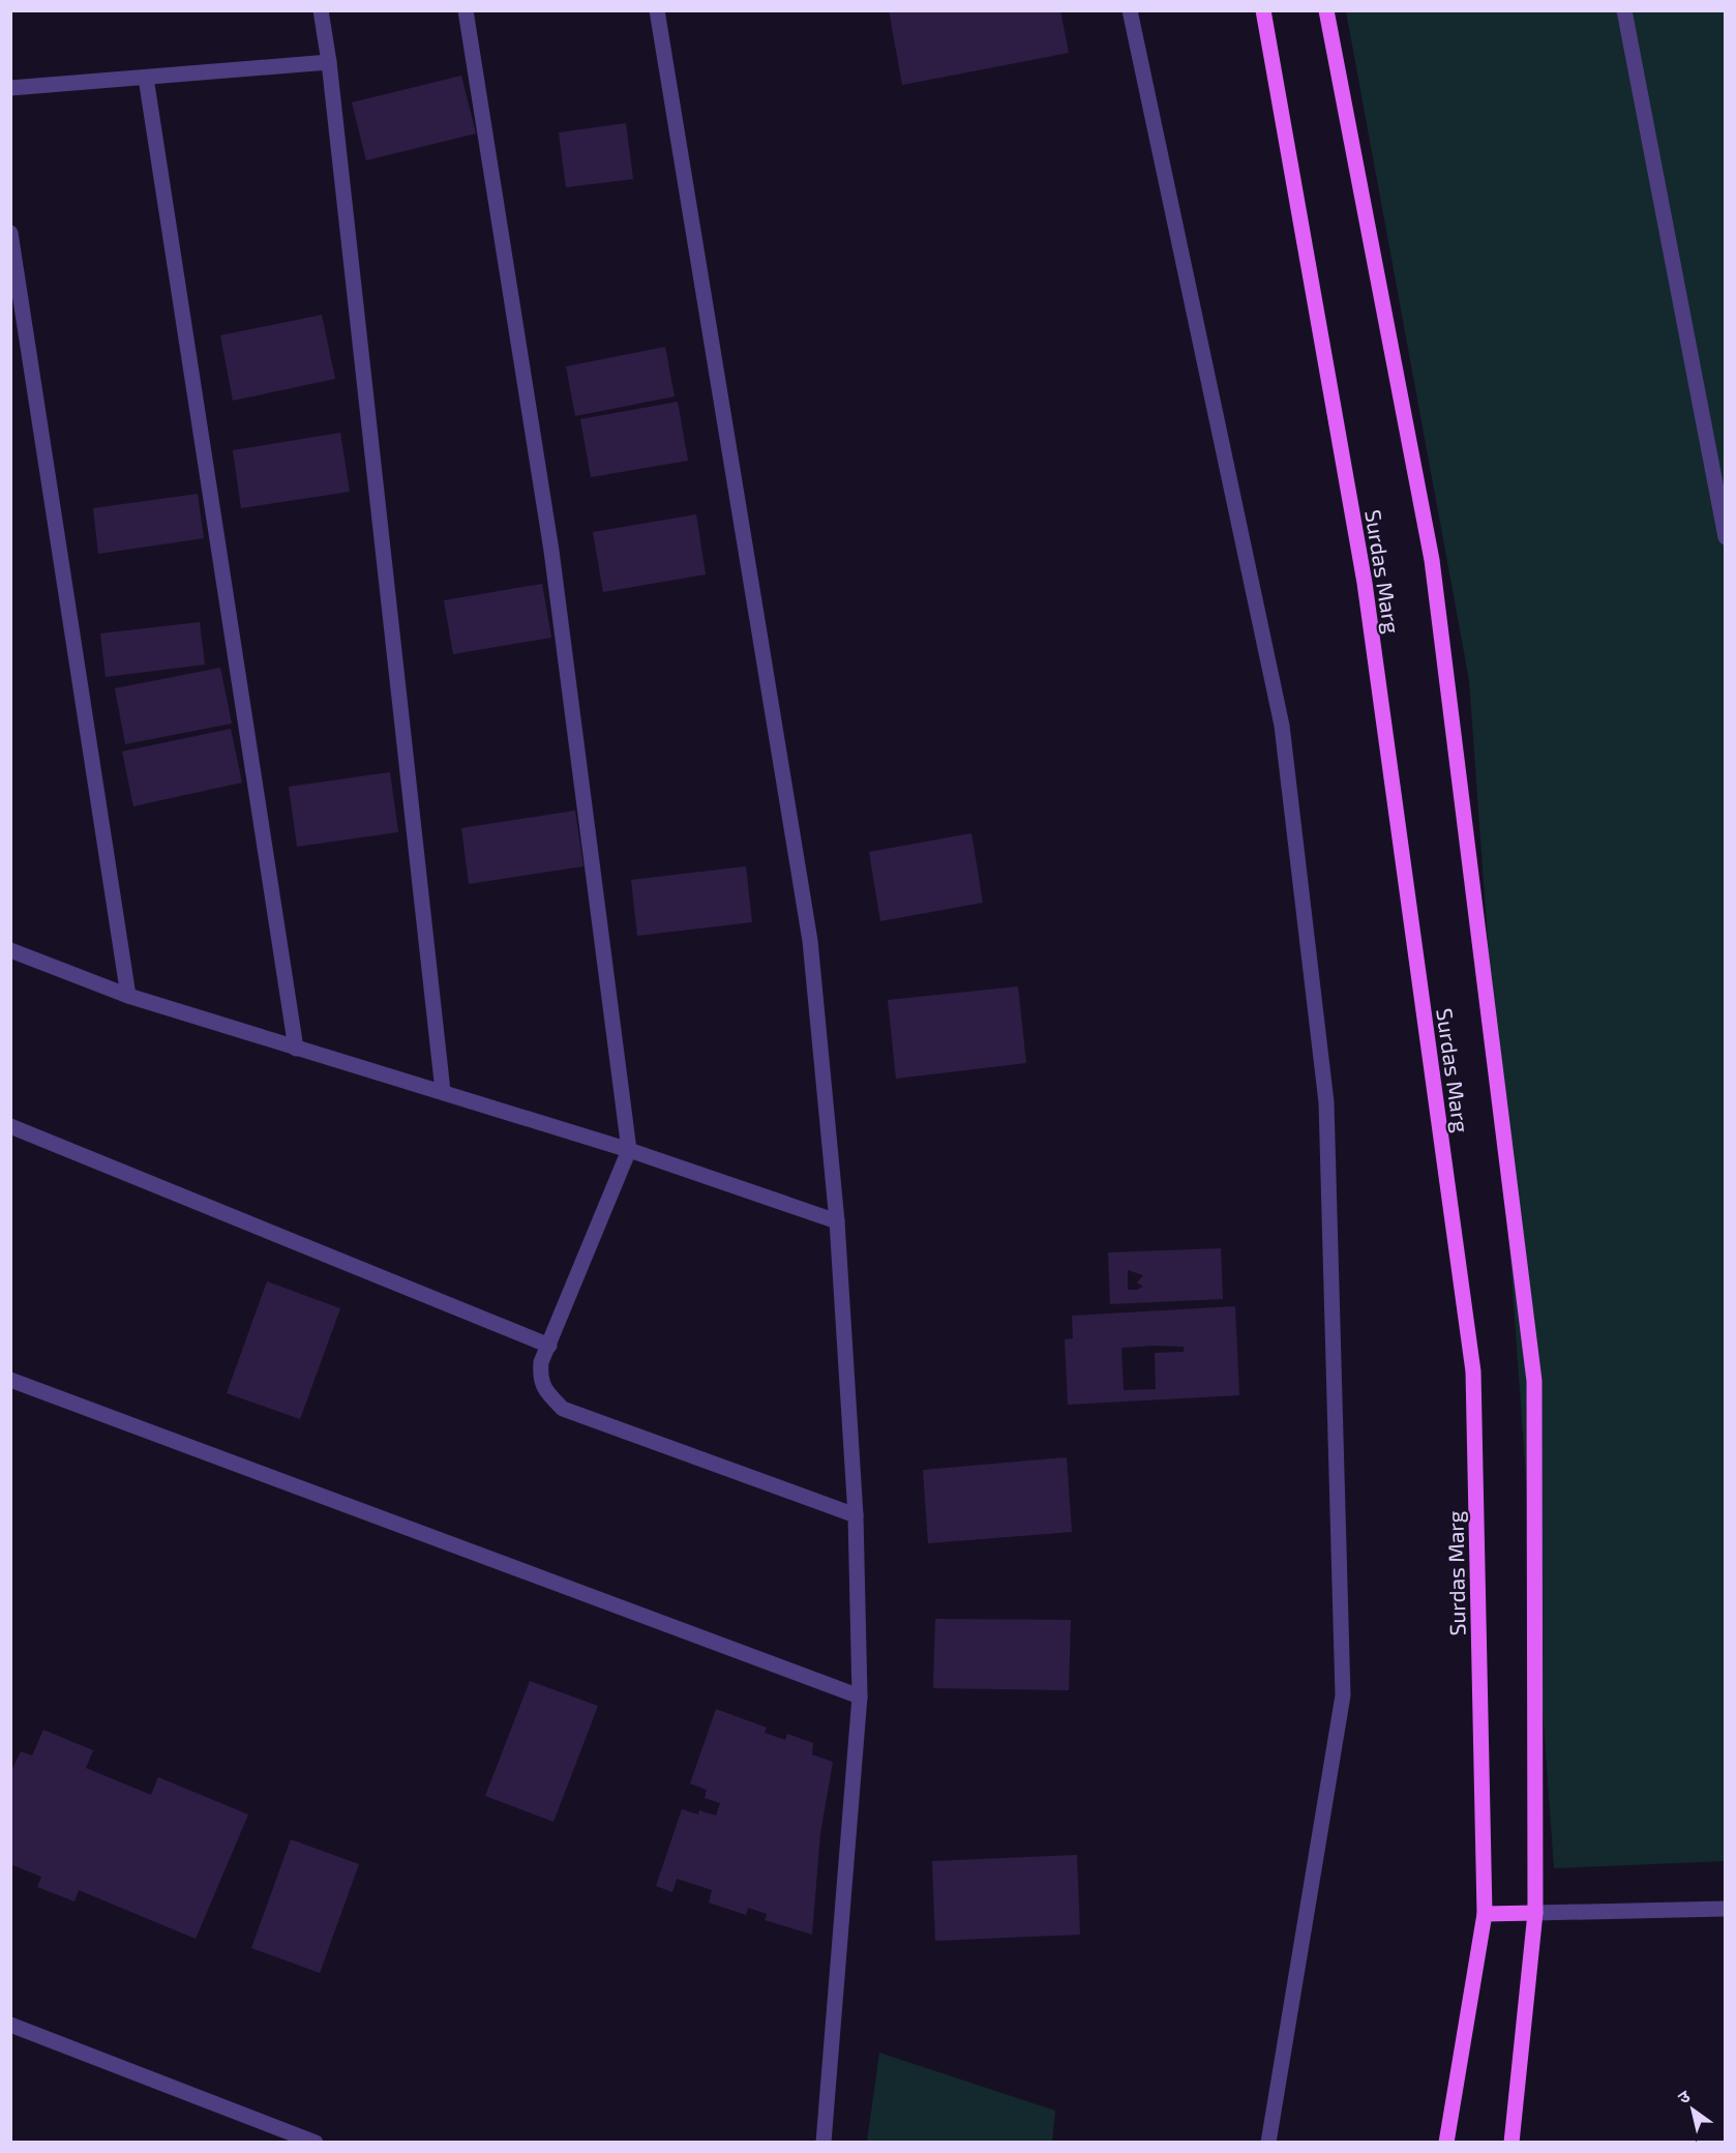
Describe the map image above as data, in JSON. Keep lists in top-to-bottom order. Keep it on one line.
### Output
{"streets":{"main road":["Surdas Marg"]},"north":"top left"}
